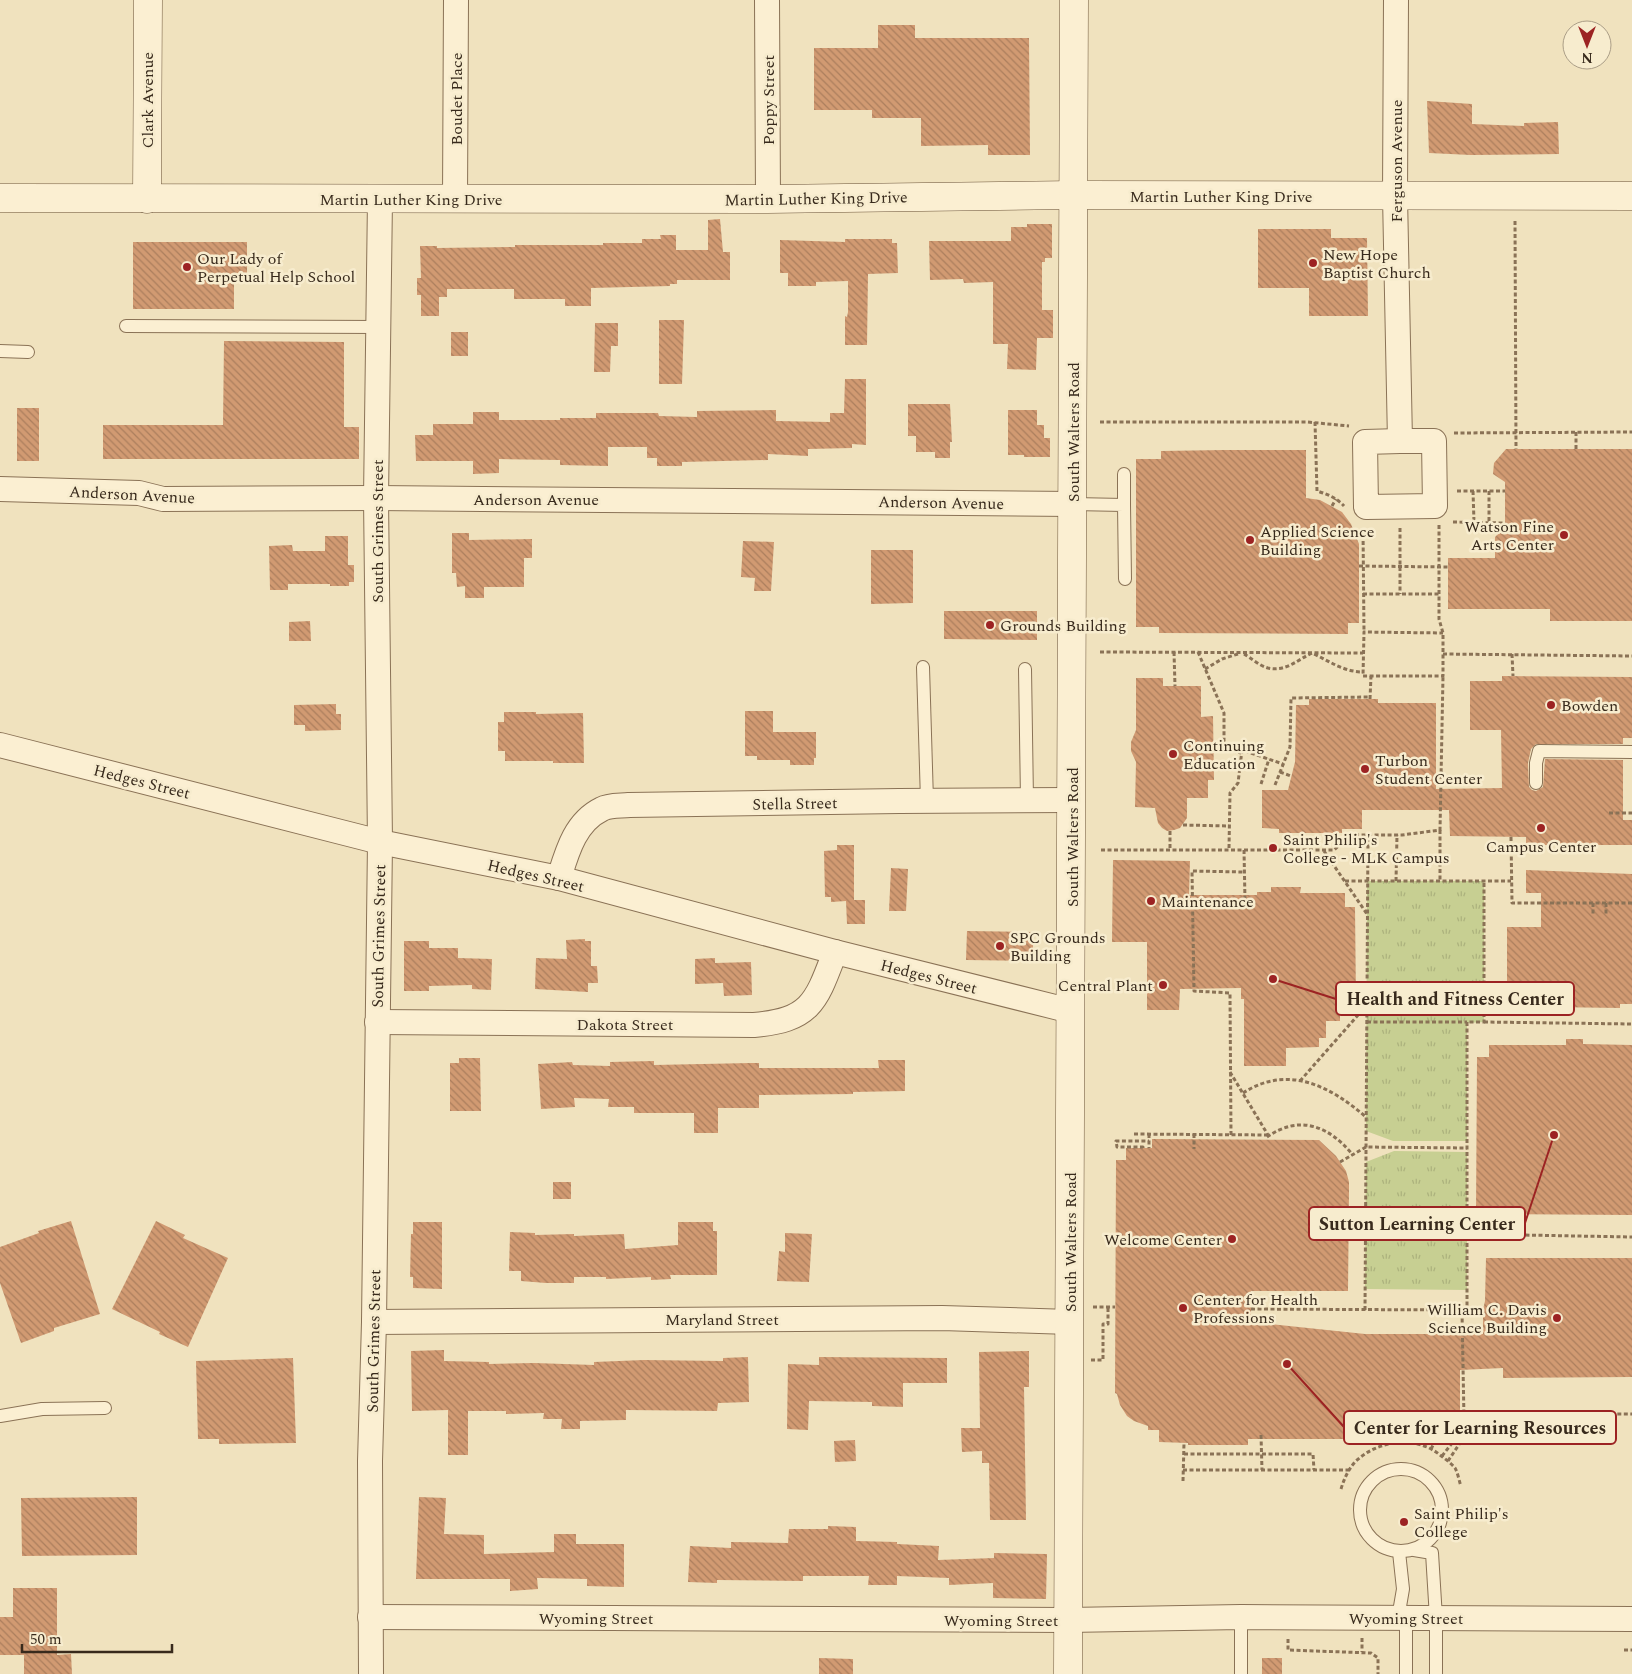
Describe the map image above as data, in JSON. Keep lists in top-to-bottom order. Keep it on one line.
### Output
{"streets":{"main road":["Clark Avenue","Martin Luther King Drive","South Walters Road"],"street":["Boudet Place","Poppy Street","Ferguson Avenue","Anderson Avenue","South Grimes Street","Hedges Street","Stella Street","Dakota Street","Maryland Street","Wyoming Street"]},"crossings":[["Boudet Place","Martin Luther King Drive"],["Clark Avenue","Martin Luther King Drive"],["Poppy Street","Martin Luther King Drive"],["Ferguson Avenue","Martin Luther King Drive"],["Martin Luther King Drive","South Walters Road"],["Martin Luther King Drive","South Grimes Street"],["South Walters Road","Anderson Avenue"],["South Walters Road","Hedges Street"],["South Walters Road","Stella Street"],["South Walters Road","Maryland Street"],["South Walters Road","Wyoming Street"],["Anderson Avenue","South Grimes Street"],["South Grimes Street","Hedges Street"],["South Grimes Street","Dakota Street"],["South Grimes Street","Maryland Street"],["South Grimes Street","Wyoming Street"],["Hedges Street","Stella Street"],["Hedges Street","Dakota Street"]],"places":["New Hope Baptist Church","Our Lady of Perpetual Help School","Watson Fine Arts Center","Applied Science Building","Grounds Building","Bowden","Continuing Education","Turbon Student Center","Campus Center","Saint Philip's College - MLK Campus","Maintenance","SPC Grounds Building","Health and Fitness Center","Central Plant","Sutton Learning Center","Welcome Center","Center for Health Professions","William C. Davis Science Building","Center for Learning Resources","Saint Philip's College"],"scale_bar":"50 m","north":"bottom"}
